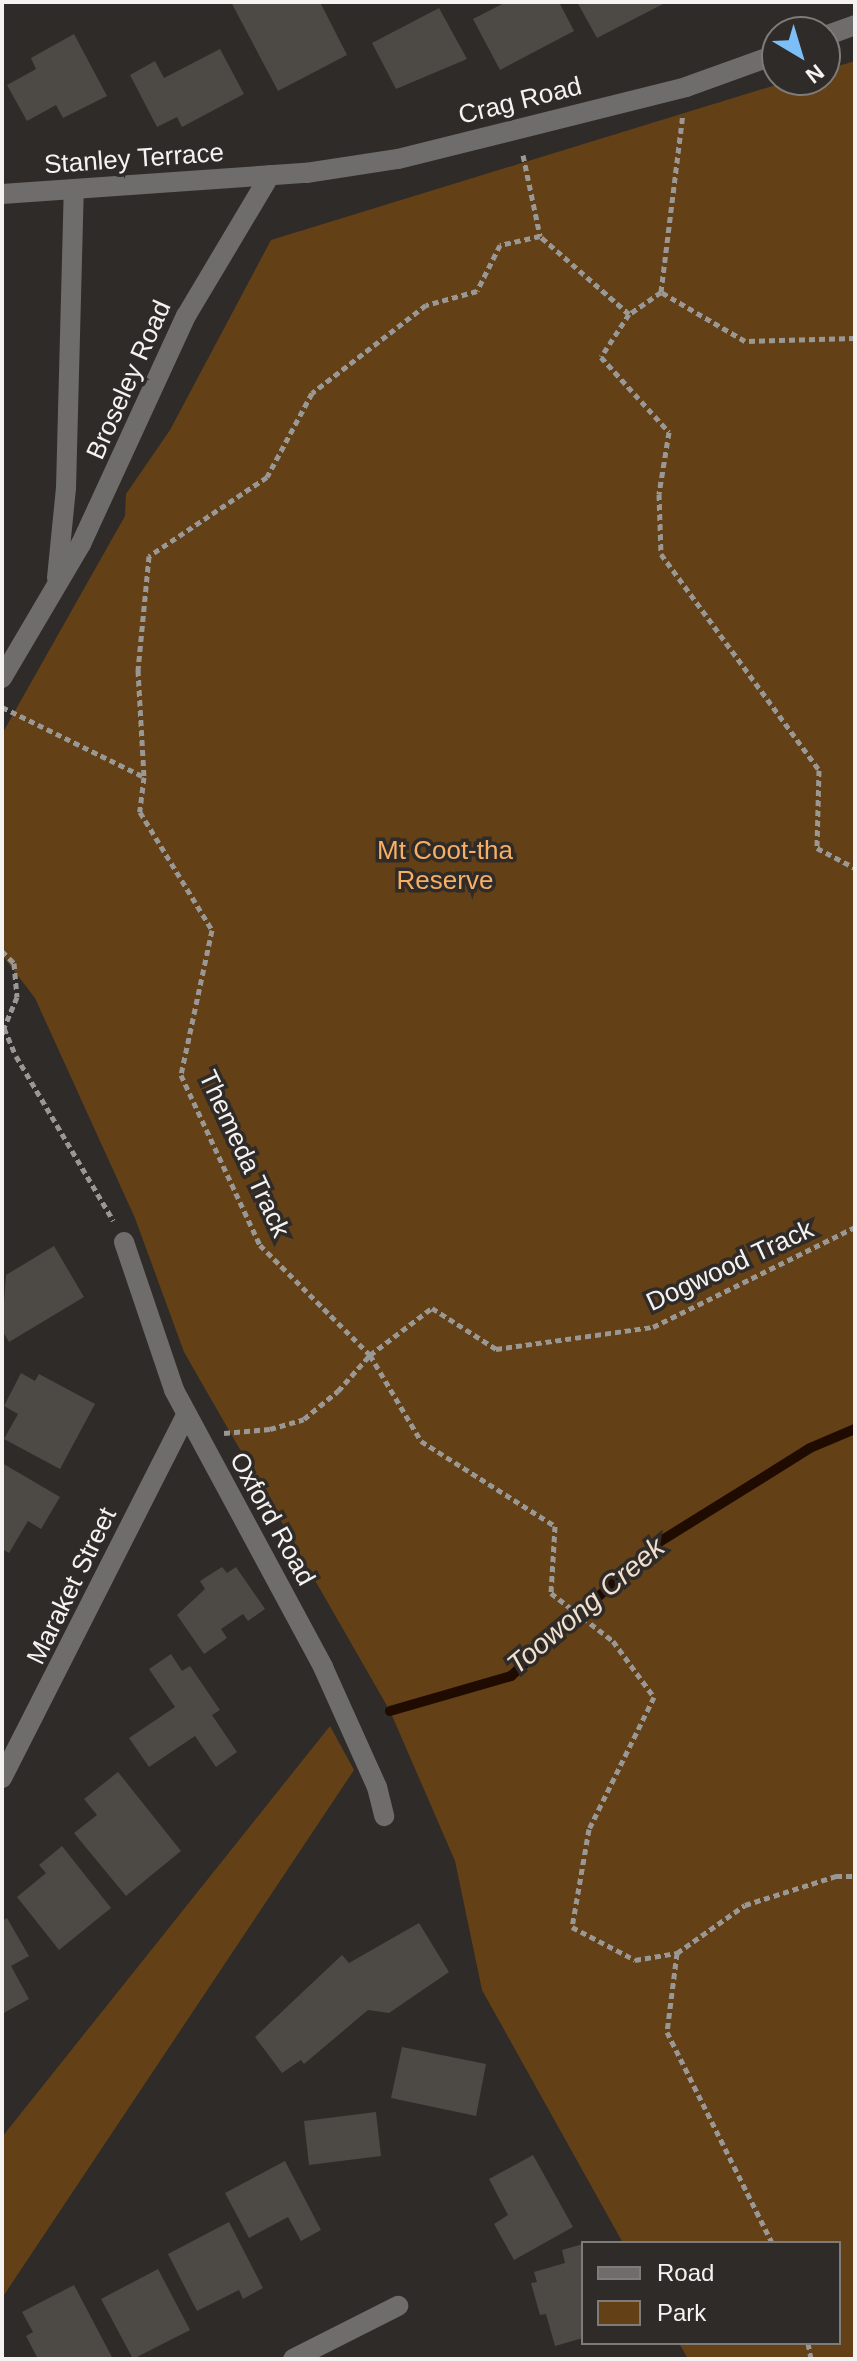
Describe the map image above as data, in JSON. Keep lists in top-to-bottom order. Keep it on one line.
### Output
{"streets":{"street":["Crag Road","Stanley Terrace","Broseley Road","Oxford Road","Maraket Street"],"path":["Themeda Track","Dogwood Track"]},"crossings":[["Crag Road","Stanley Terrace"],["Crag Road","Broseley Road"],["Stanley Terrace","Broseley Road"],["Themeda Track","Dogwood Track"],["Dogwood Track","Oxford Road"],["Oxford Road","Maraket Street"]],"water":["Toowong Creek"],"parks":["Mt Coot-tha Reserve"],"legend":["Road","Park"],"north":"bottom right"}
